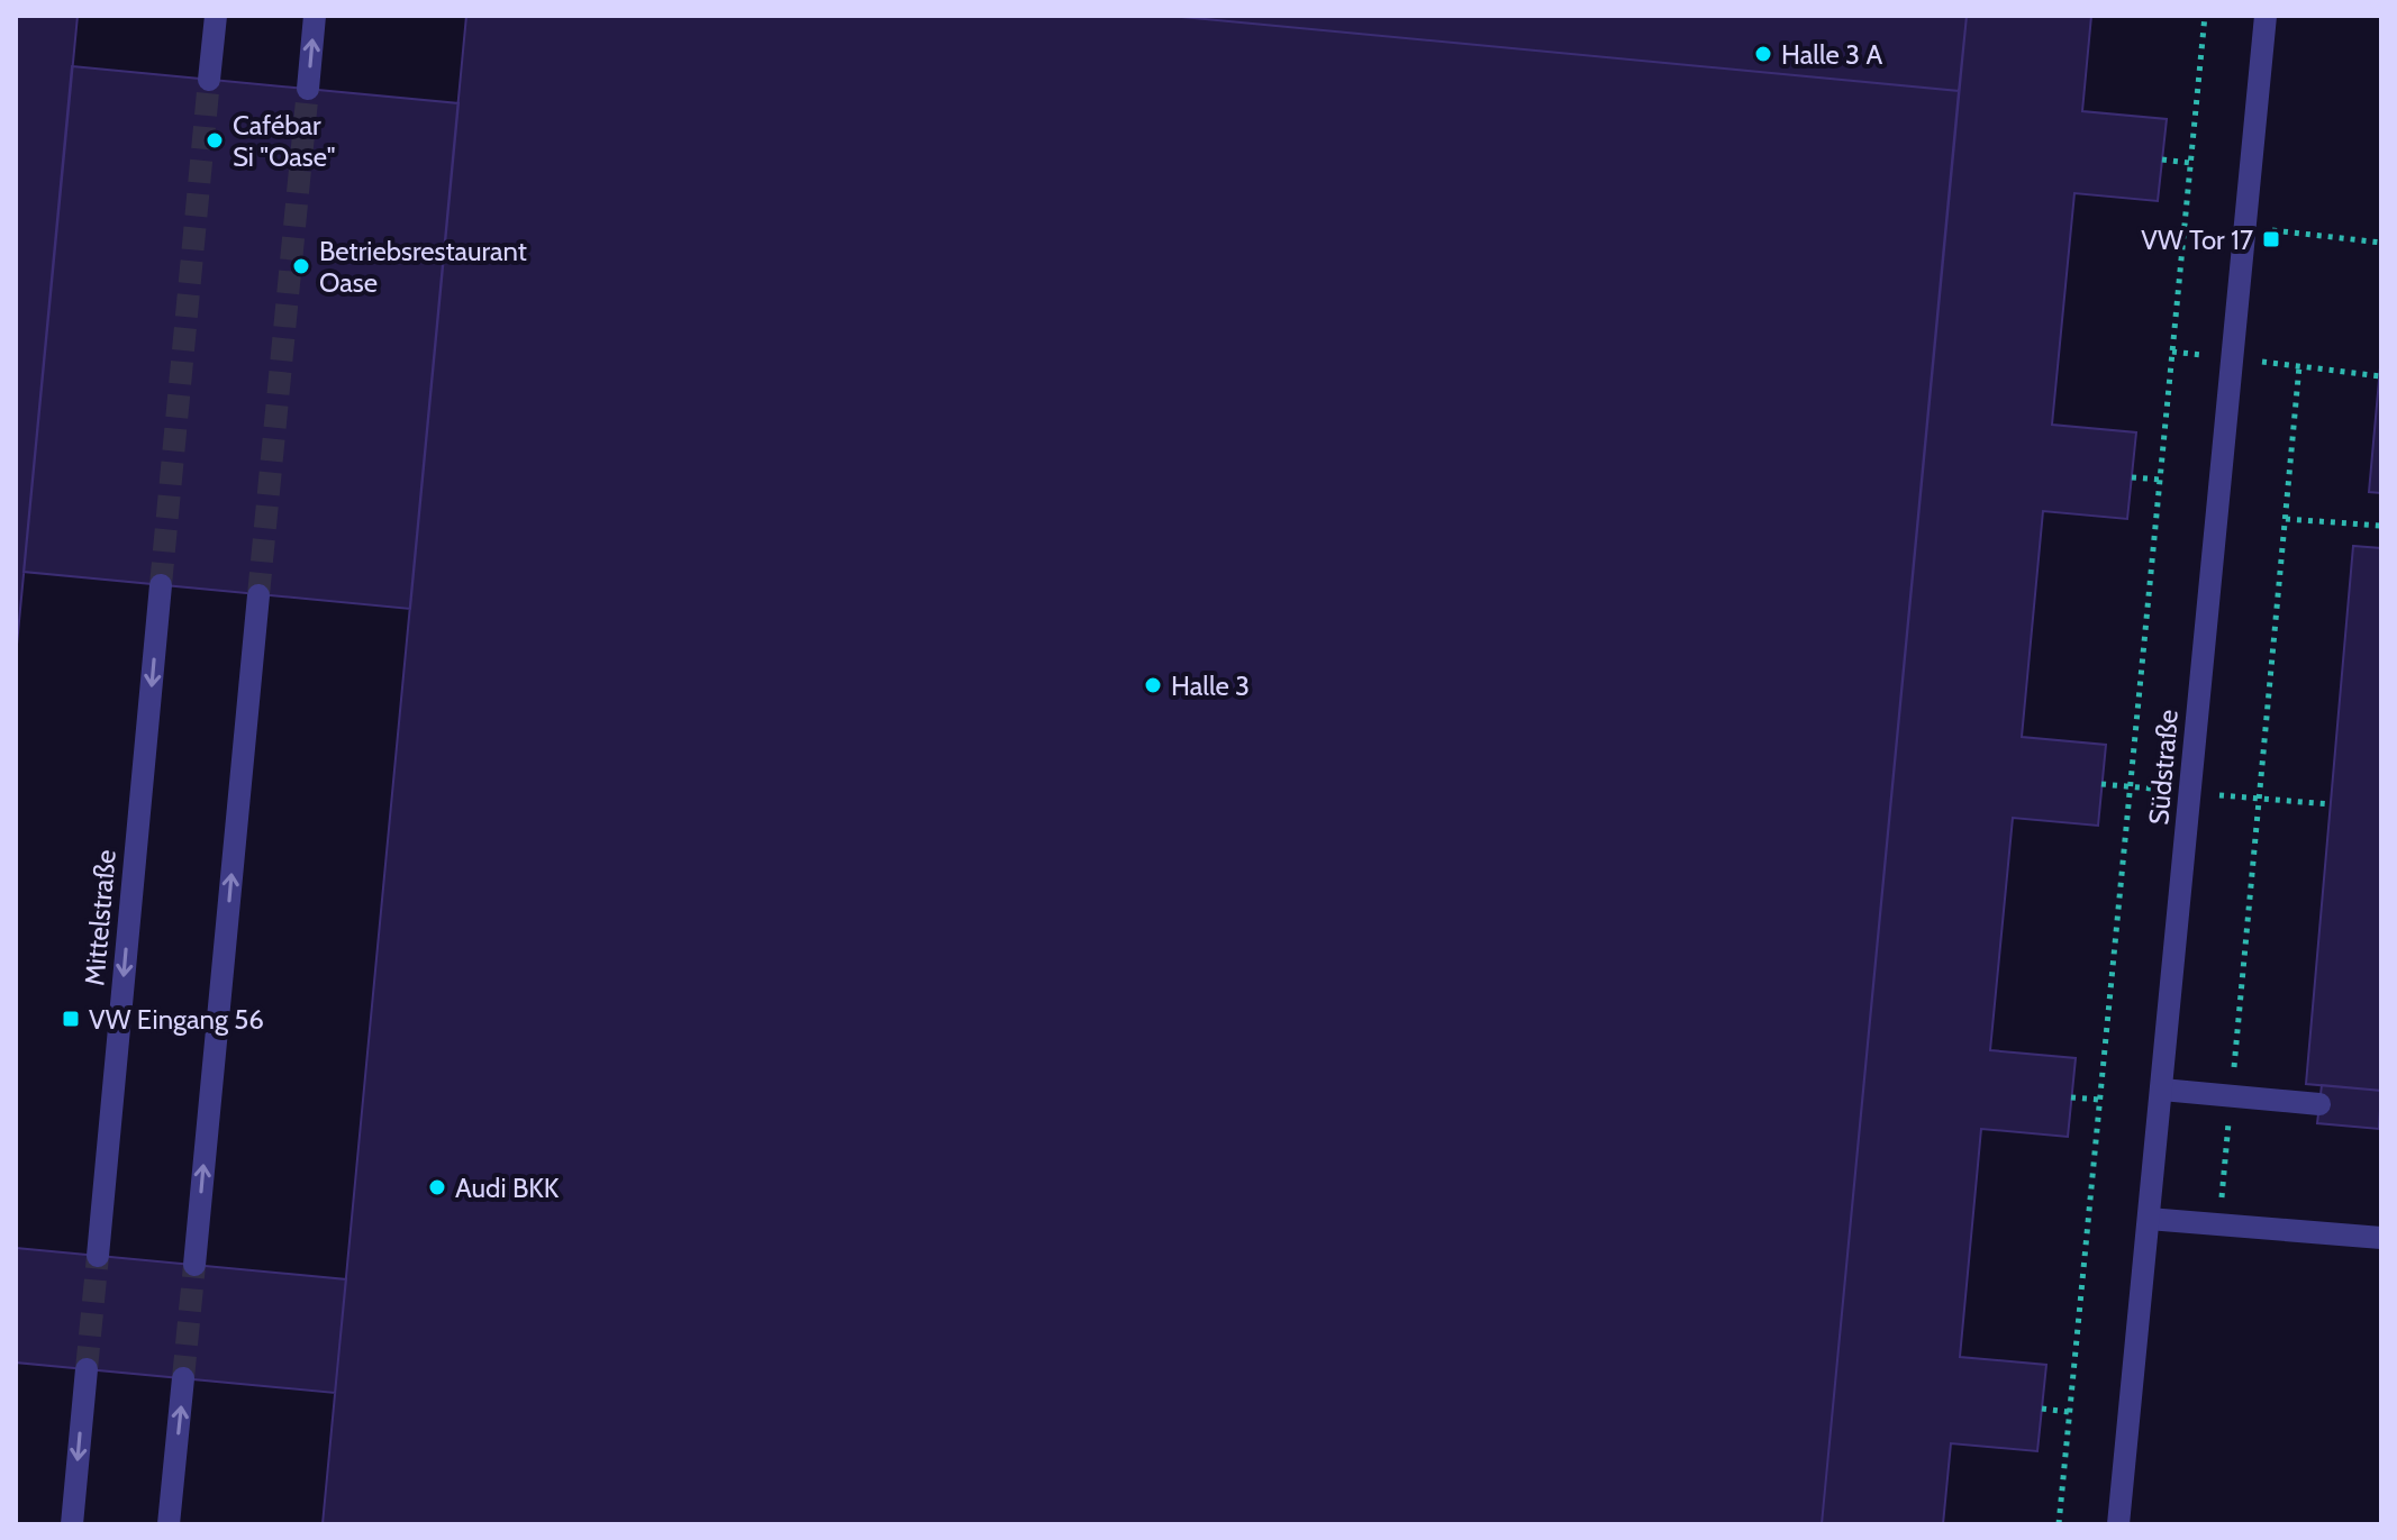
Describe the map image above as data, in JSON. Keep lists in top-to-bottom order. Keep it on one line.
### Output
{"streets":{"street":["Südstraße","Mittelstraße"]},"places":{"other":["Halle 3 A","Cafébar Si \"Oase\"","Betriebsrestaurant Oase","Halle 3","Audi BKK"],"transit":["VW Tor 17","VW Eingang 56"]}}
